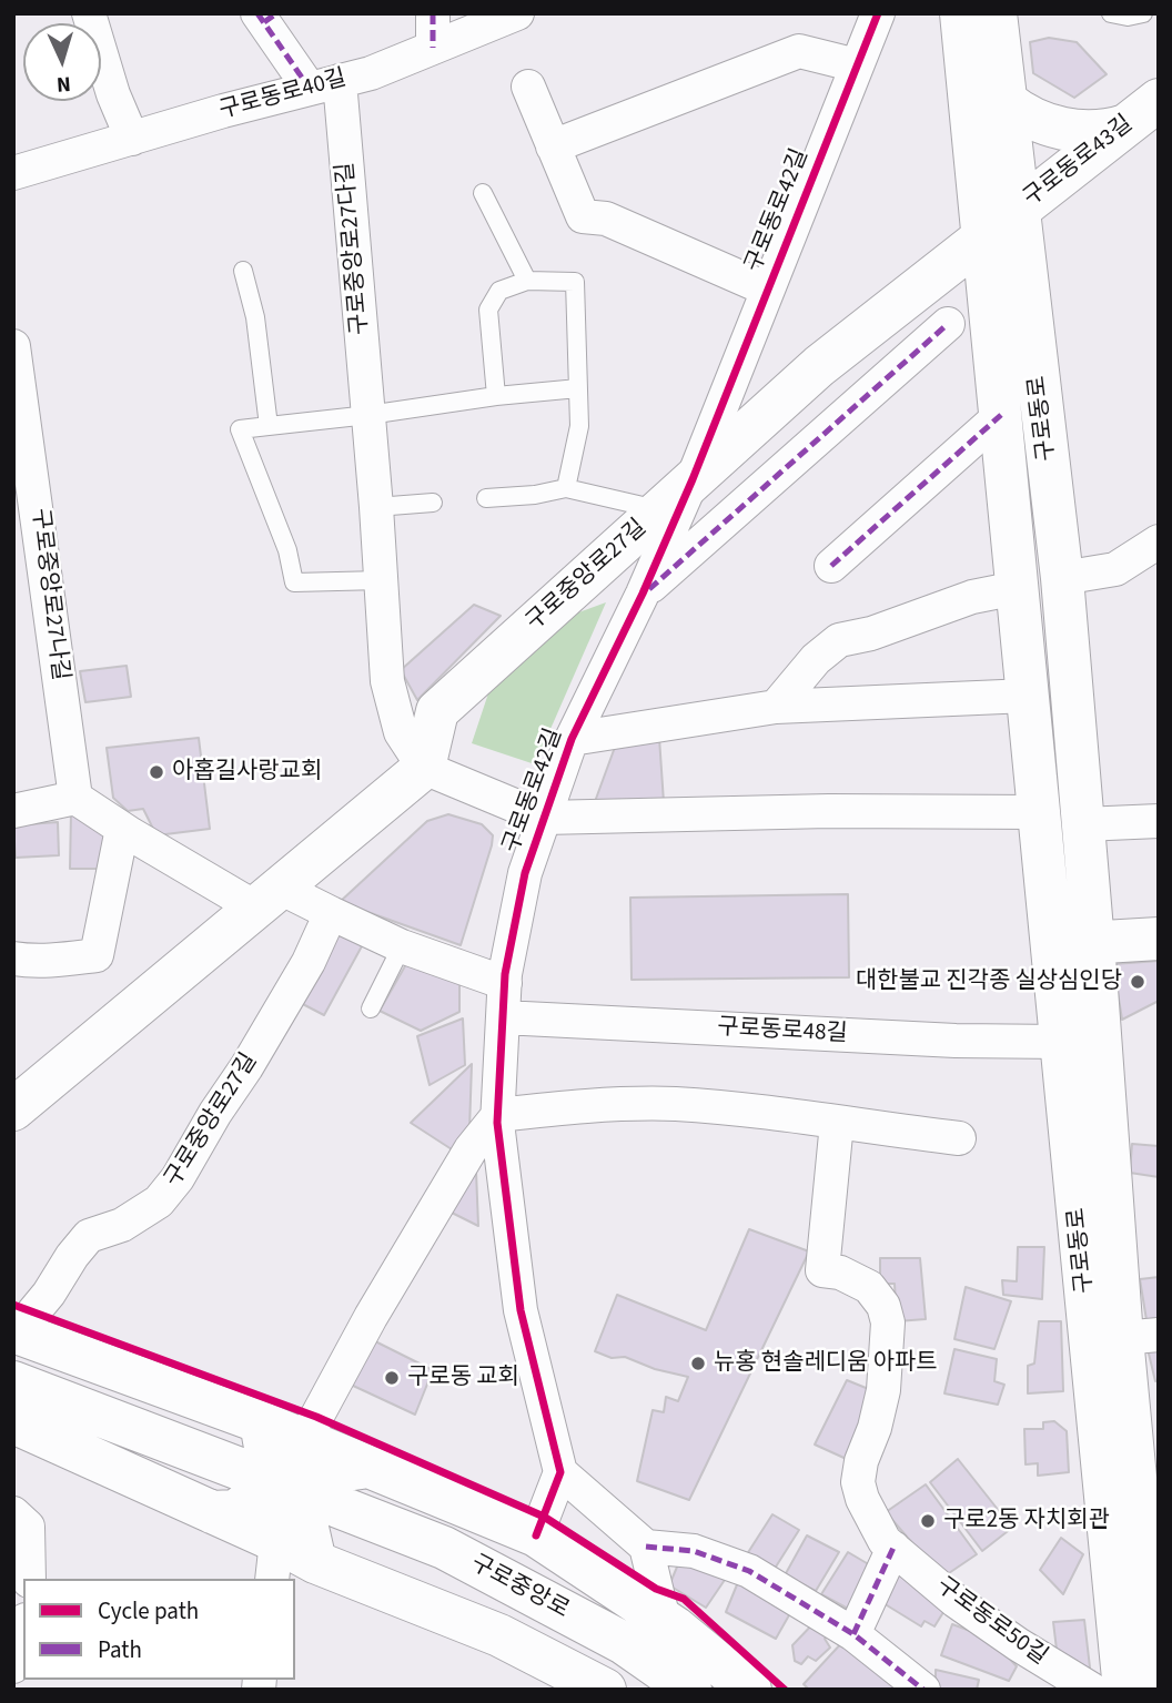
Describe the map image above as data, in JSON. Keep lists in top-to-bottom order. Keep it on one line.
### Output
{"streets":{"street":["구로동로40길","구로동로43길","구로동로42길","구로중앙로27다길","구로동로","구로중앙로27길","구로중앙로27나길","구로동로48길","구로중앙로","구로동로50길"]},"crossings":[["구로동로40길","구로중앙로27다길"],["구로동로43길","구로동로"],["구로동로43길","구로중앙로27길"],["구로동로42길","구로중앙로27길"],["구로동로42길","구로동로48길"],["구로중앙로27다길","구로중앙로27길"],["구로동로","구로중앙로27길"],["구로동로","구로동로48길"]],"places":["아홉길사랑교회","대한불교 진각종 실상심인당","뉴홍 현솔레디움 아파트","구로동 교회","구로2동 자치회관"],"legend":["Cycle path","Path"],"north":"bottom"}
